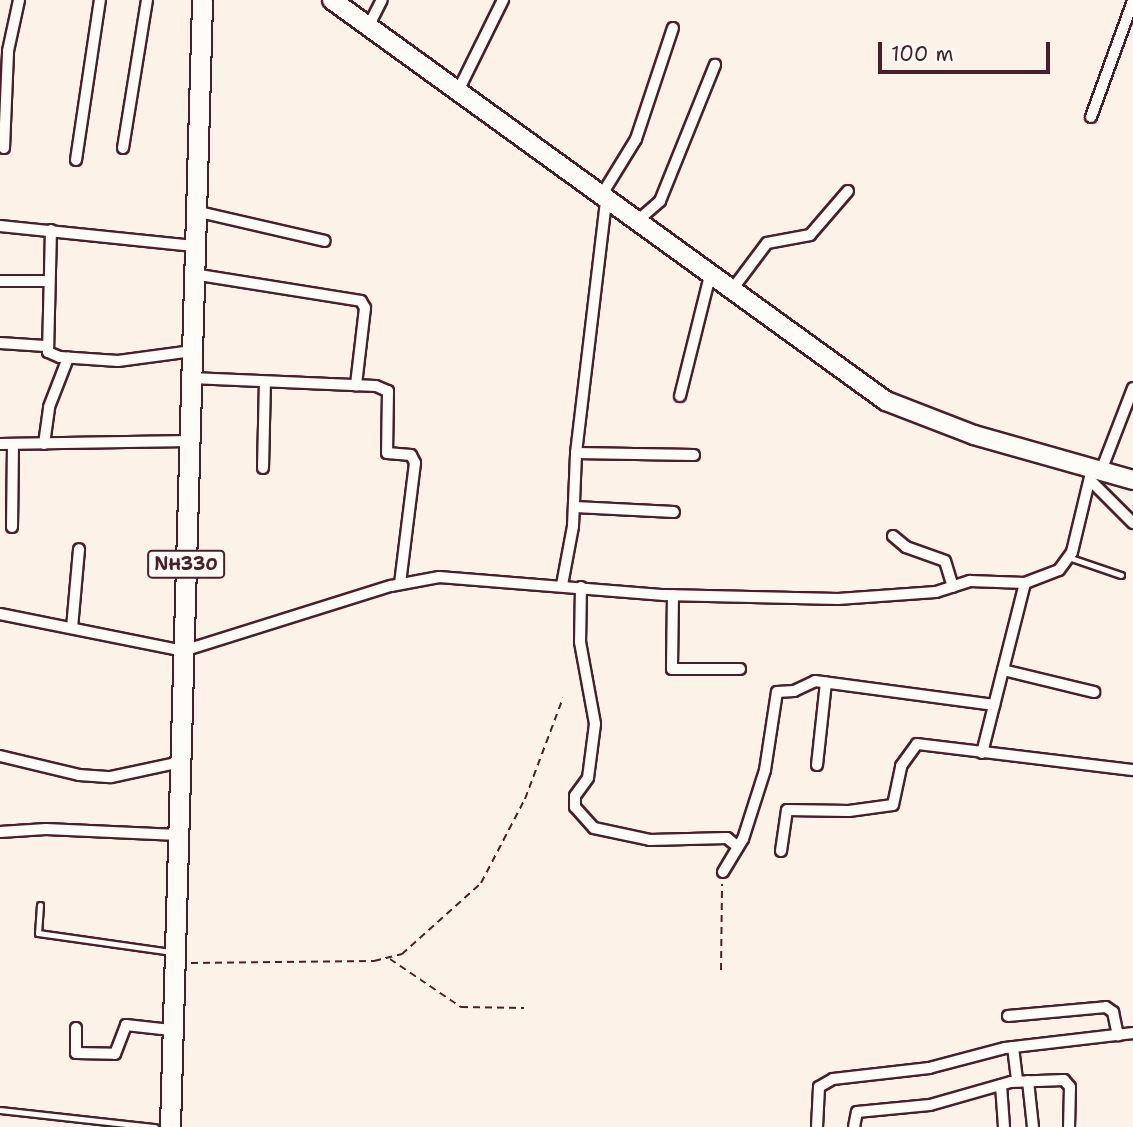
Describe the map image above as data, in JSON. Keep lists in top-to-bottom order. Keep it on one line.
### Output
{"streets":{"highway":["NH330"]},"scale_bar":"100 m"}
